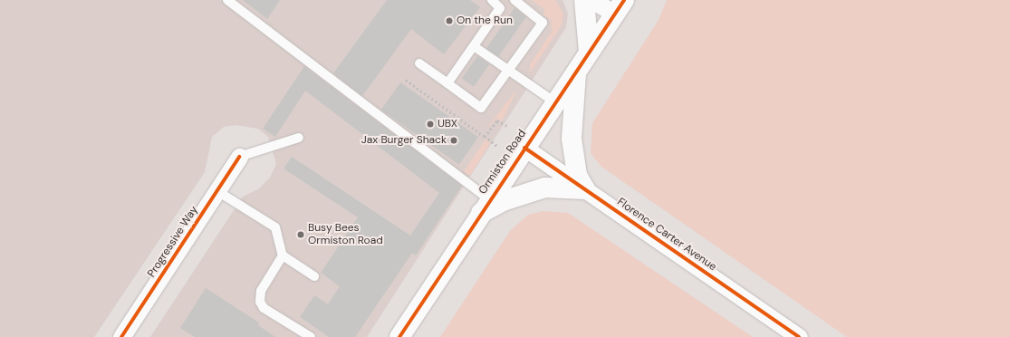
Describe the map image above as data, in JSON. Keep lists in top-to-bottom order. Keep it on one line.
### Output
{"streets":{"main road":["Ormiston Road"],"street":["Florence Carter Avenue","Progressive Way"]},"crossings":[["Ormiston Road","Florence Carter Avenue"]],"places":["On the Run","UBX","Jax Burger Shack","Busy Bees Ormiston Road"]}
